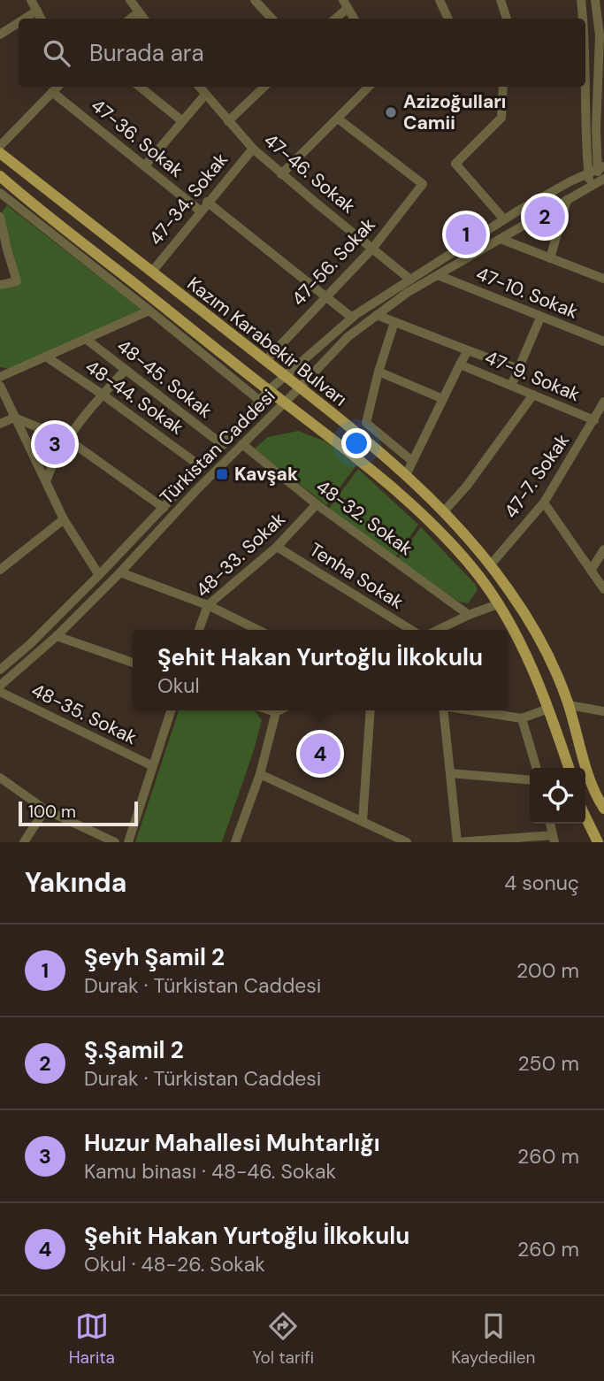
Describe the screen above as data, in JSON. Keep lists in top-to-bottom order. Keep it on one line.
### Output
{"streets":{"main road":["Kazım Karabekir Bulvarı"],"street":["47-36. Sokak","47-46. Sokak","47-34. Sokak","47-56. Sokak","47-10. Sokak","47-9. Sokak","48-45. Sokak","48-44. Sokak","Türkistan Caddesi","47-7. Sokak","48-32. Sokak","48-33. Sokak","Tenha Sokak","48-35. Sokak"]},"crossings":[["47-36. Sokak","47-34. Sokak"],["47-46. Sokak","47-34. Sokak"],["47-46. Sokak","47-56. Sokak"],["47-46. Sokak","Türkistan Caddesi"],["47-34. Sokak","Kazım Karabekir Bulvarı"],["47-56. Sokak","Kazım Karabekir Bulvarı"],["47-10. Sokak","Türkistan Caddesi"],["Kazım Karabekir Bulvarı","Türkistan Caddesi"],["Kazım Karabekir Bulvarı","47-7. Sokak"],["47-9. Sokak","Türkistan Caddesi"],["47-9. Sokak","47-7. Sokak"],["48-45. Sokak","Türkistan Caddesi"],["48-44. Sokak","Türkistan Caddesi"],["Türkistan Caddesi","48-32. Sokak"],["48-32. Sokak","48-33. Sokak"],["48-33. Sokak","Tenha Sokak"]],"places":{"other":["Azizoğulları Camii"],"transit":["Kavşak"]},"scale_bar":"100 m","page":{"search":"Burada ara","pins":["2","1","3","4"],"popup":["Şehit Hakan Yurtoğlu İlkokulu","Okul"],"scale":"100 m","heading":["Yakında","4 sonuç"],"list":[{"mark":"1","name":"Şeyh Şamil 2","note":"Durak · Türkistan Caddesi","value":"200 m"},{"mark":"2","name":"Ş.Şamil 2","note":"Durak · Türkistan Caddesi","value":"250 m"},{"mark":"3","name":"Huzur Mahallesi Muhtarlığı","note":"Kamu binası · 48-46. Sokak","value":"260 m"},{"mark":"4","name":"Şehit Hakan Yurtoğlu İlkokulu","note":"Okul · 48-26. Sokak","value":"260 m"}],"nav":["Harita","Yol tarifi","Kaydedilen"]}}
